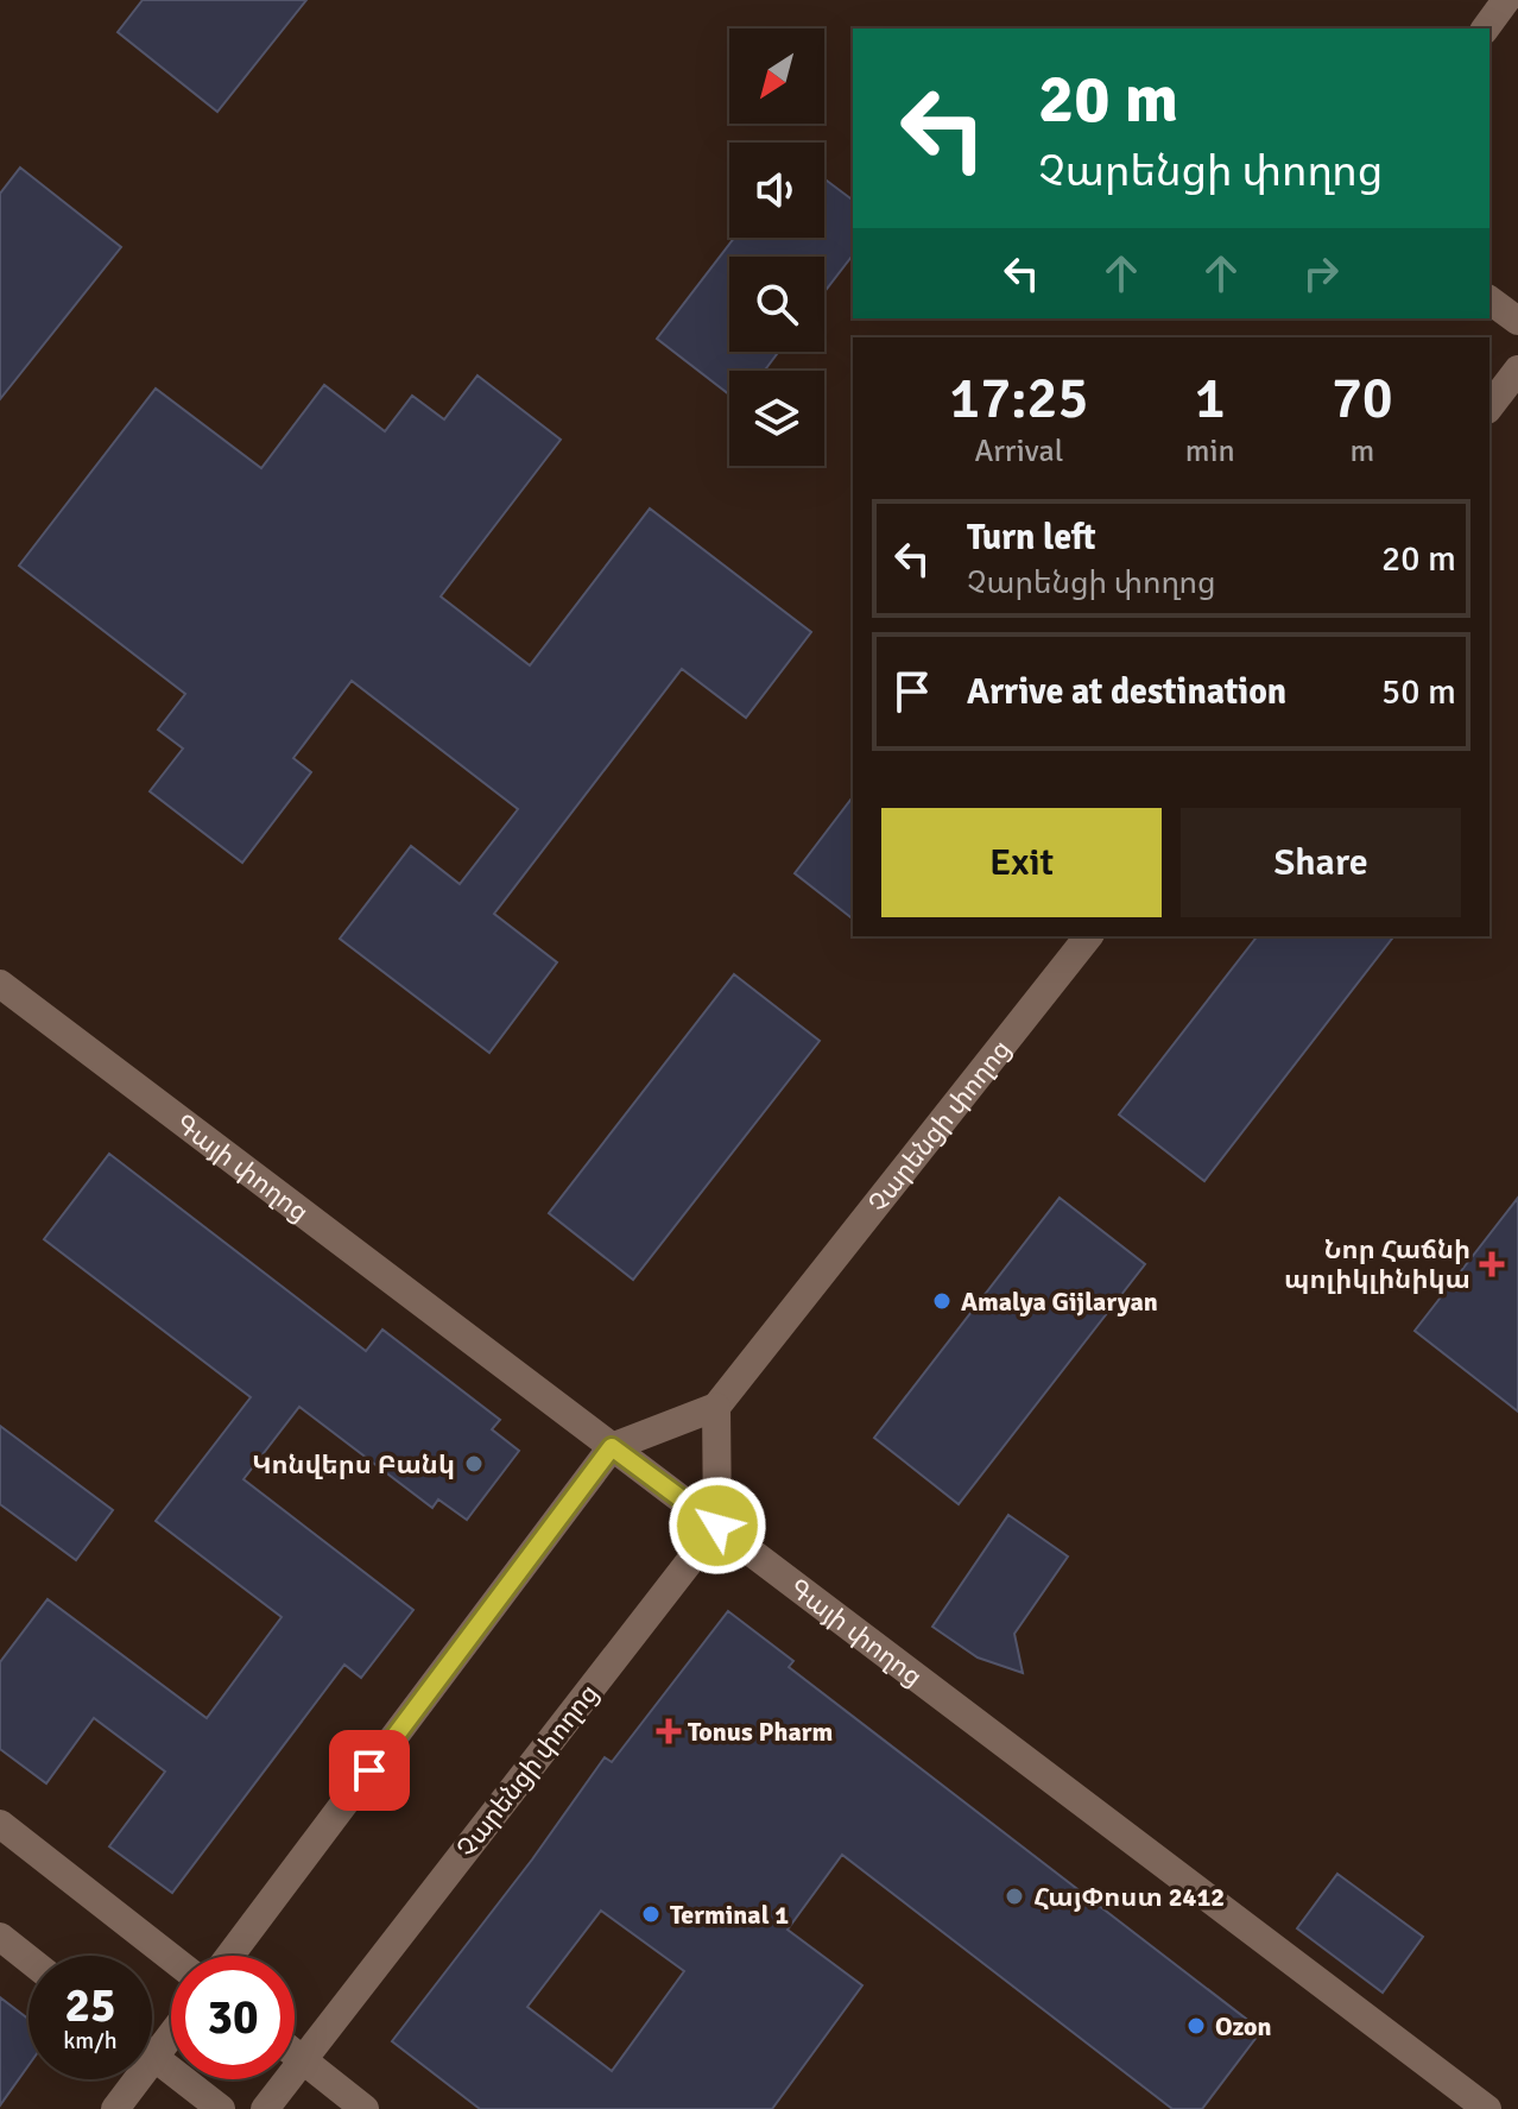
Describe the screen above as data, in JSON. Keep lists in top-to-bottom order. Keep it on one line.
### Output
{"streets":{"street":["Չարենցի փողոց","Գայի փողոց"]},"crossings":[["Չարենցի փողոց","Գայի փողոց"]],"places":{"health":["Նոր Հաճնի պոլիկլինիկա","Tonus Pharm"],"other":["Amalya Gijlaryan","Կոնվերս Բանկ","ՀայՓոստ 2412","Terminal 1","Ozon"]},"north":"bottom left","page":{"turn":["20 m","Չարենցի փողոց"],"eta":["17:25","Arrival","1","min","70","m"],"list":[{"name":"Turn left","note":"Չարենցի փողոց","value":"20 m"},{"name":"Arrive at destination","value":"50 m"}],"buttons":["Exit","Share"],"speed":"25 km/h","limit":"30"}}
